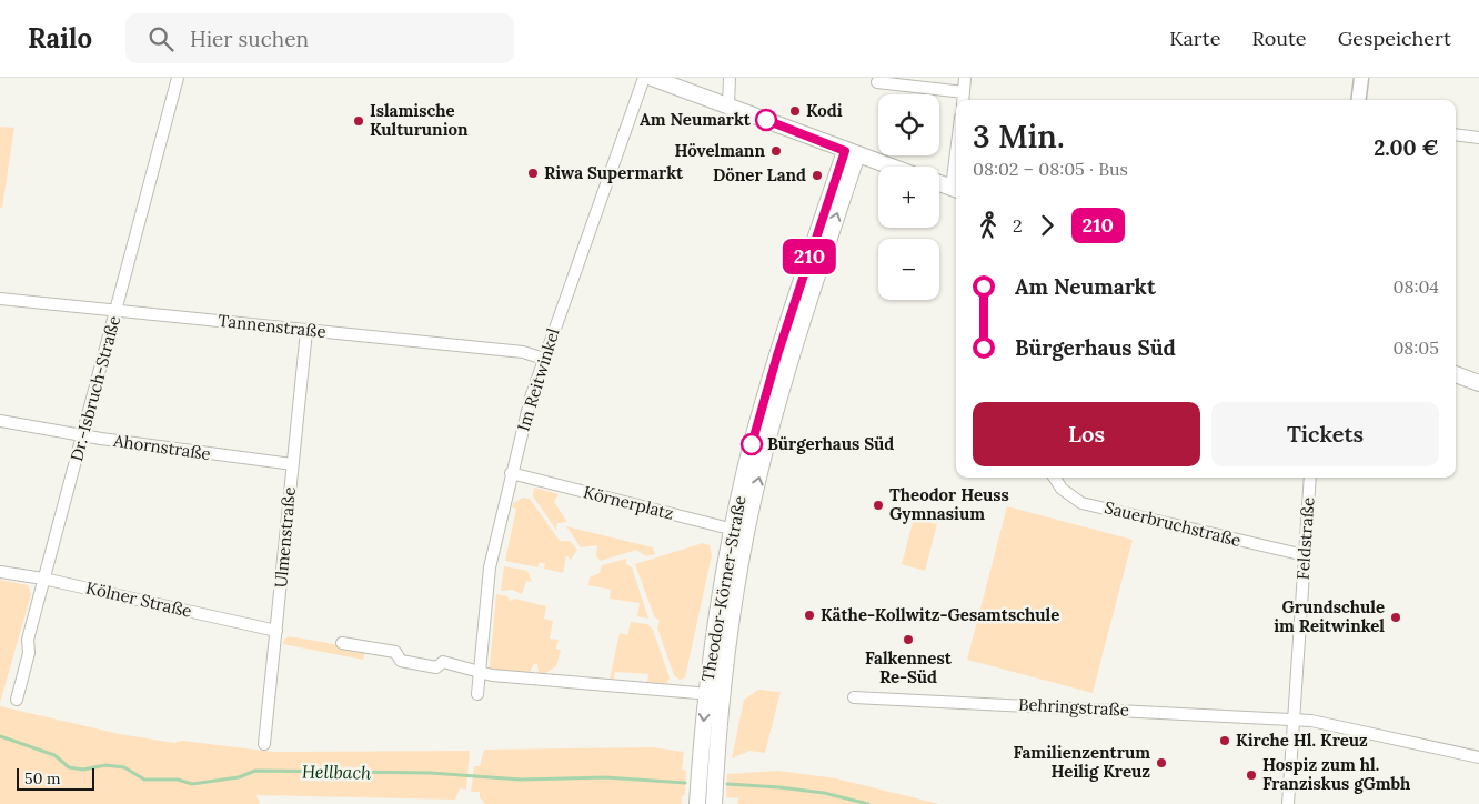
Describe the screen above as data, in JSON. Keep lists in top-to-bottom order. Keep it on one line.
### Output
{"streets":{"main road":["Theodor-Körner-Straße"],"street":["Tannenstraße","Im Reitwinkel","Dr.-Isbruch-Straße","Ahornstraße","Körnerplatz","Sauerbruchstraße","Ulmenstraße","Feldstraße","Kölner Straße","Behringstraße"]},"crossings":[["Tannenstraße","Im Reitwinkel"],["Tannenstraße","Dr.-Isbruch-Straße"],["Tannenstraße","Ulmenstraße"],["Im Reitwinkel","Körnerplatz"],["Dr.-Isbruch-Straße","Ahornstraße"],["Dr.-Isbruch-Straße","Kölner Straße"],["Ahornstraße","Ulmenstraße"],["Körnerplatz","Theodor-Körner-Straße"],["Sauerbruchstraße","Feldstraße"],["Ulmenstraße","Kölner Straße"],["Feldstraße","Behringstraße"]],"water":["Hellbach"],"places":["Kodi","Am Neumarkt","Islamische Kulturunion","Hövelmann","Riwa Supermarkt","Döner Land","Bürgerhaus Süd","Theodor Heuss Gymnasium","Käthe-Kollwitz-Gesamtschule","Grundschule im Reitwinkel","Falkennest Re-Süd","Kirche Hl. Kreuz","Familienzentrum Heilig Kreuz","Hospiz zum hl. Franziskus gGmbh"],"lines":["bus line 210"],"scale_bar":"50 m","page":{"header":"Railo","search":"Hier suchen","nav":["Karte","Route","Gespeichert"],"on_map":"210","map_buttons":["+","−"],"heading":["3 Min.","08:02 – 08:05 · Bus","2.00 €"],"legs":["2","210"],"list":[{"name":"Am Neumarkt","value":"08:04"},{"name":"Bürgerhaus Süd","value":"08:05"}],"buttons":["Los","Tickets"],"scale":"50 m"}}
